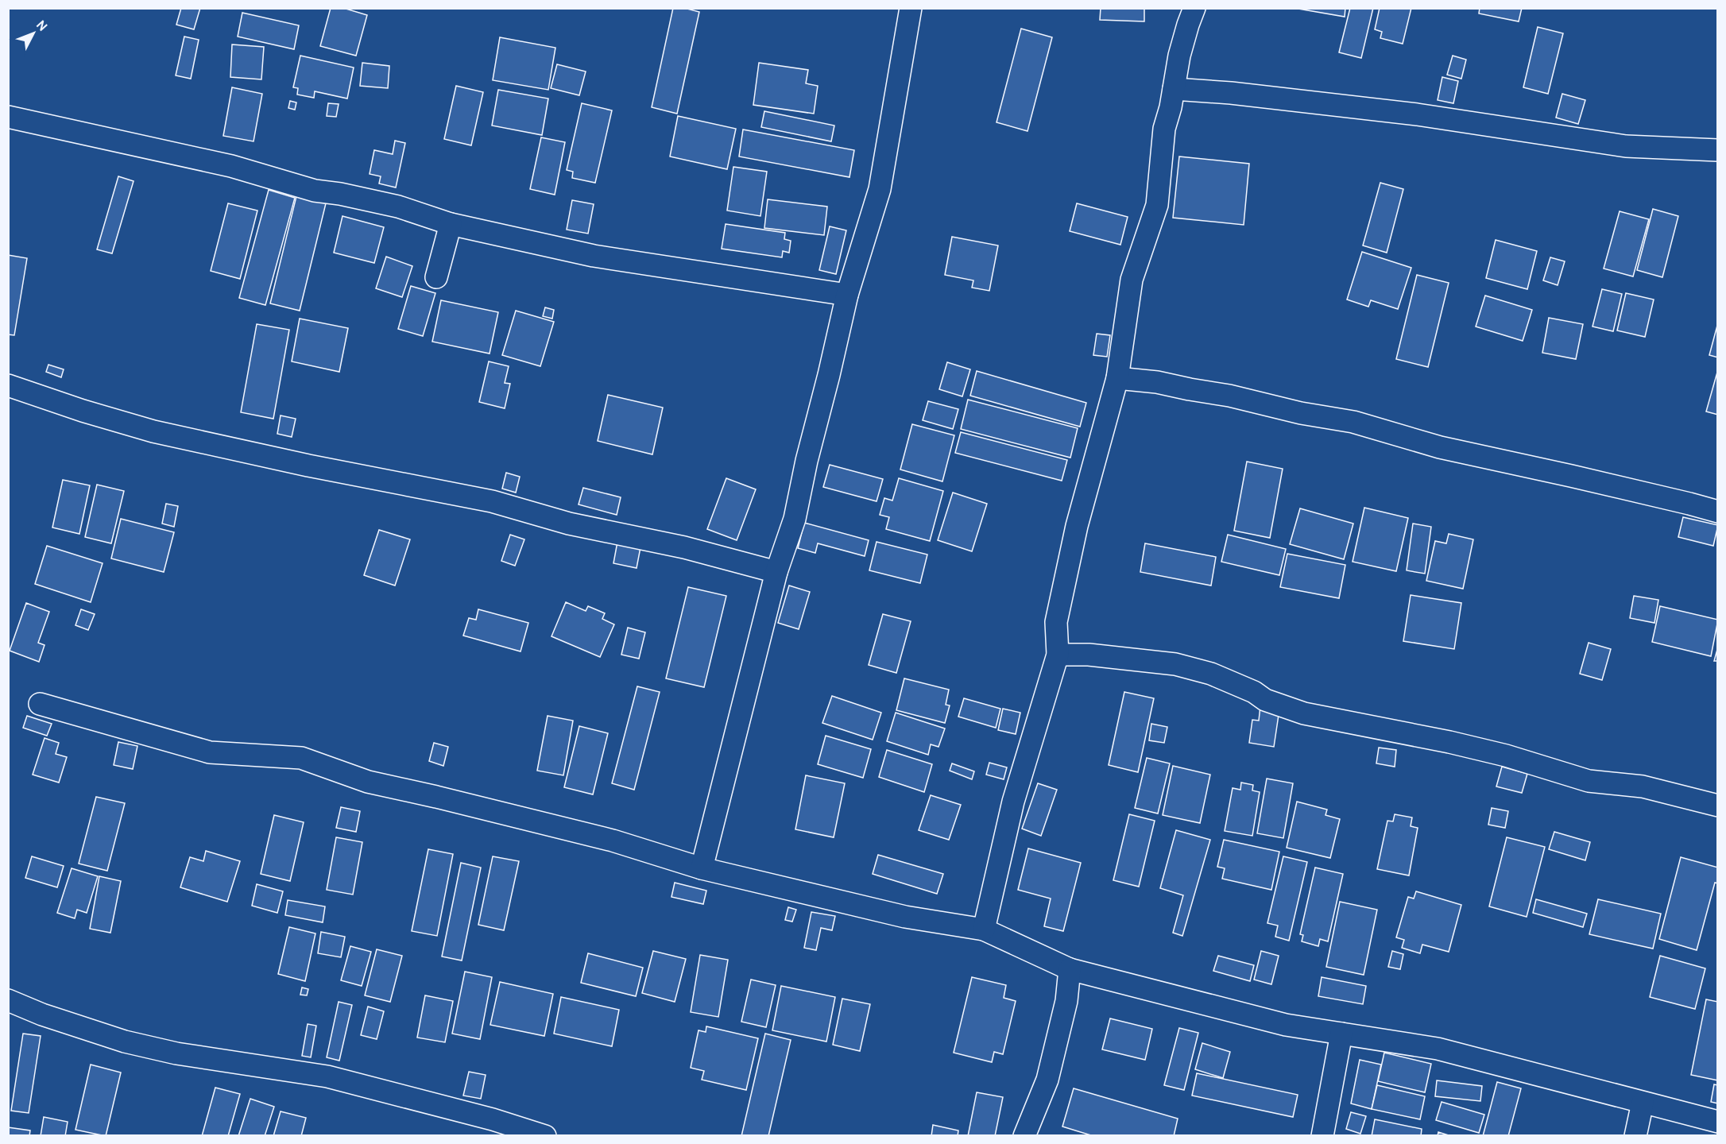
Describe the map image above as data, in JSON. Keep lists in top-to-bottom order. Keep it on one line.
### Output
{"north":"top right"}
